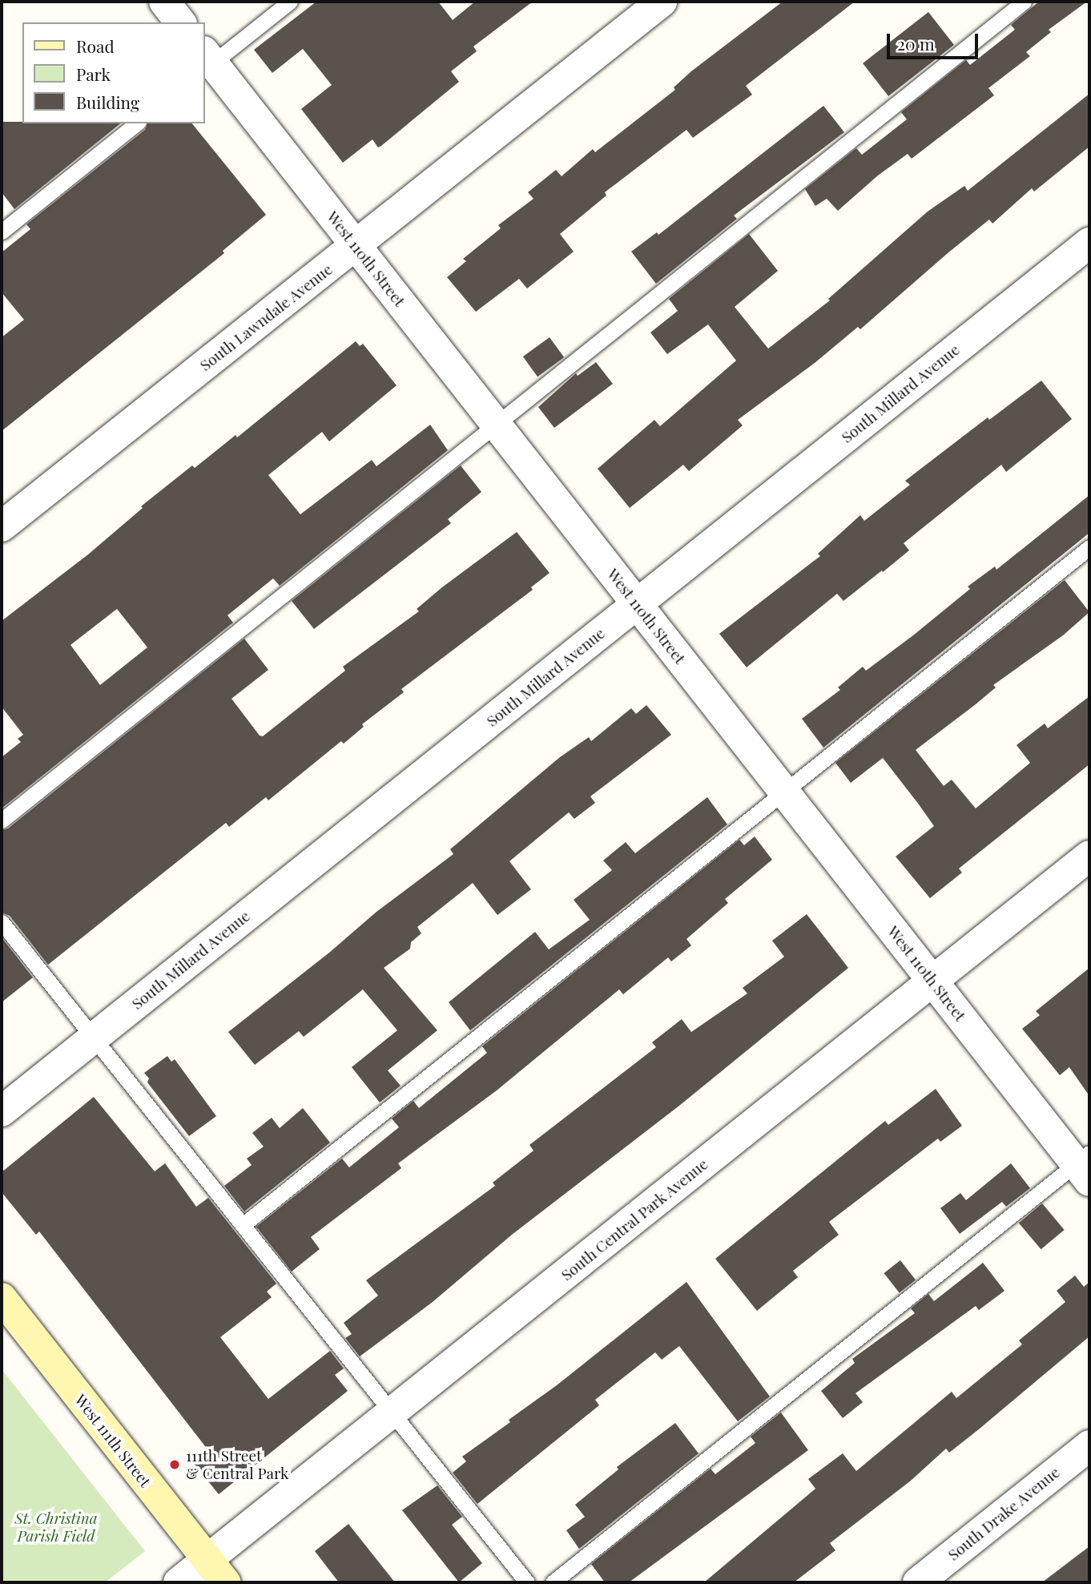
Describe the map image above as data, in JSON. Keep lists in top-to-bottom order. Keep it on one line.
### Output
{"streets":{"main road":["West 111th Street"],"street":["West 110th Street","South Lawndale Avenue","South Millard Avenue","South Central Park Avenue","South Drake Avenue"]},"crossings":[["West 110th Street","South Lawndale Avenue"],["West 110th Street","South Millard Avenue"],["West 110th Street","South Central Park Avenue"],["South Central Park Avenue","West 111th Street"]],"parks":["St. Christina Parish Field"],"places":["111th Street & Central Park"],"legend":["Road","Park","Building"],"scale_bar":"20 m"}
